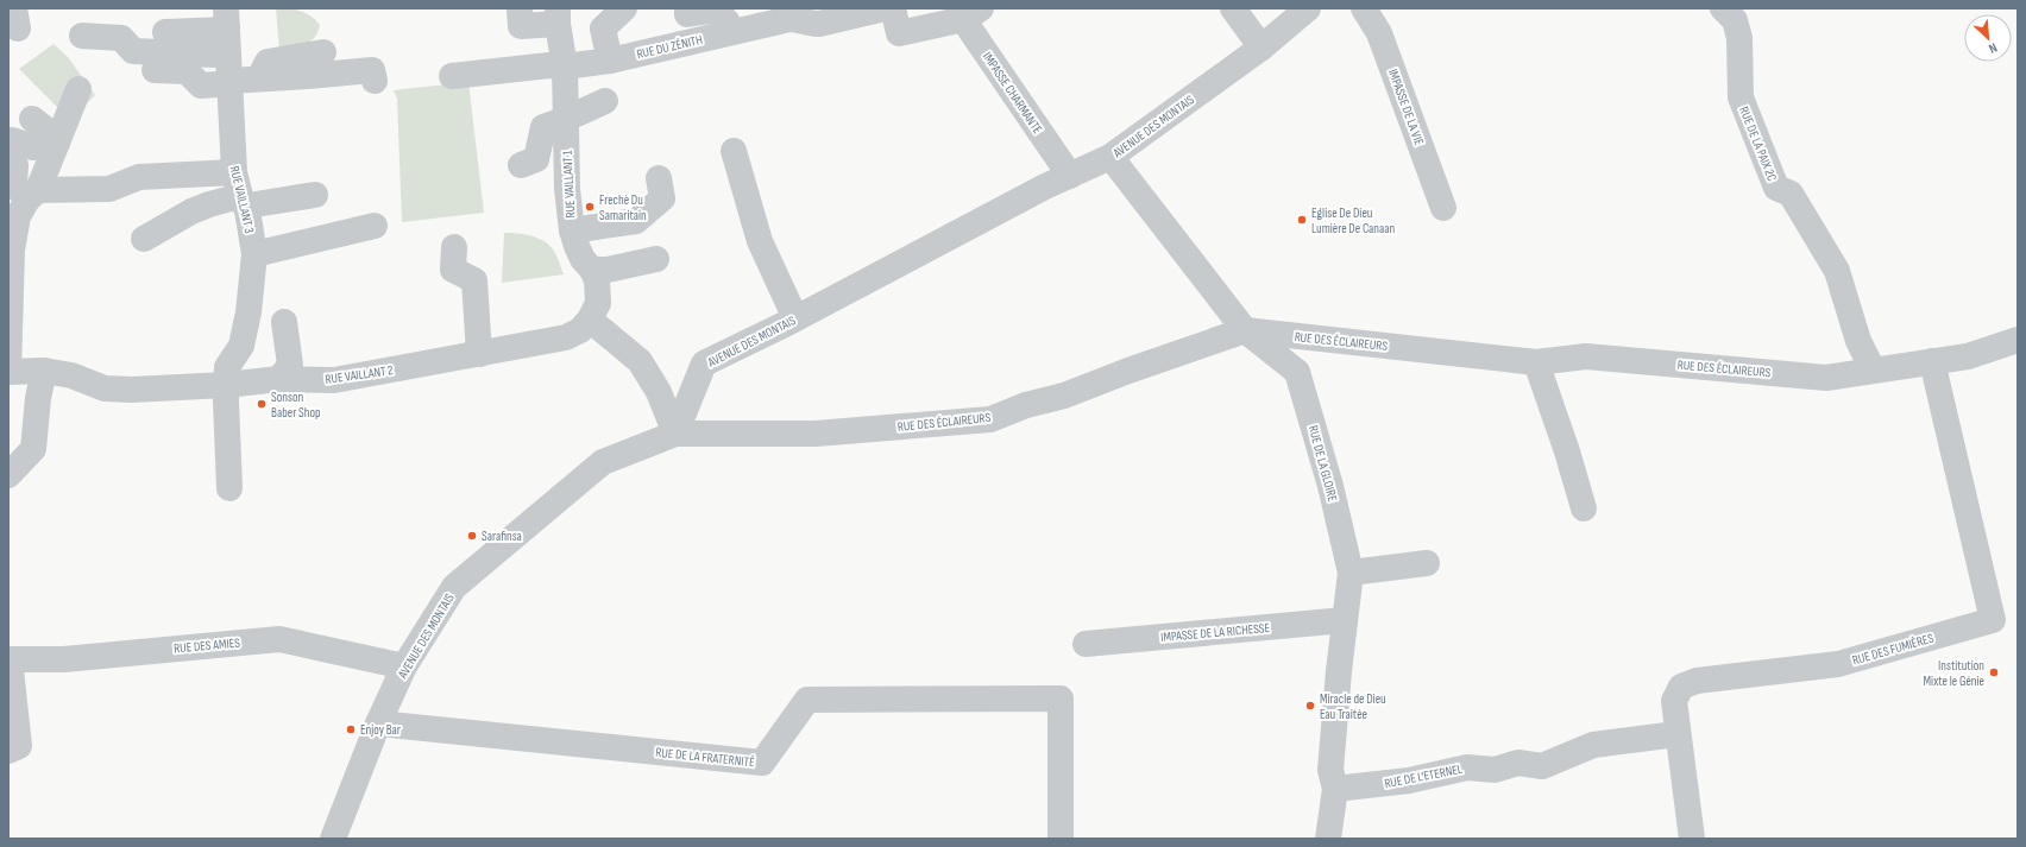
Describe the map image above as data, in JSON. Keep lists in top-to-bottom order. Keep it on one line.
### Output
{"streets":{"street":["RUE DU ZÉNITH","IMPASSE CHARMANTE","IMPASSE DE LA VIE","AVENUE DES MONTAIS","RUE DE LA PAIX 2C","RUE VAILLANT 1","RUE VAILLANT 3","RUE DES ÉCLAIREURS","RUE VAILLANT 2","RUE DE LA GLOIRE","IMPASSE DE LA RICHESSE","RUE DES AMIES","RUE DES FUMIÈRES","RUE DE LA FRATERNITÉ","RUE DE L'ETERNEL"]},"crossings":[["RUE DU ZÉNITH","RUE VAILLANT 1"],["IMPASSE CHARMANTE","AVENUE DES MONTAIS"],["AVENUE DES MONTAIS","RUE DES ÉCLAIREURS"],["AVENUE DES MONTAIS","RUE DE LA GLOIRE"],["AVENUE DES MONTAIS","RUE DES AMIES"],["AVENUE DES MONTAIS","RUE DE LA FRATERNITÉ"],["RUE DE LA PAIX 2C","RUE DES ÉCLAIREURS"],["RUE VAILLANT 1","RUE VAILLANT 2"],["RUE VAILLANT 3","RUE VAILLANT 2"],["RUE DES ÉCLAIREURS","RUE DE LA GLOIRE"],["RUE DES ÉCLAIREURS","RUE DES FUMIÈRES"],["RUE DE LA GLOIRE","IMPASSE DE LA RICHESSE"],["RUE DE LA GLOIRE","RUE DE L'ETERNEL"],["RUE DES FUMIÈRES","RUE DE L'ETERNEL"]],"places":["Frechè Du Samaritain","Eglise De Dieu Lumière De Canaan","Sonson Baber Shop","Sarafinsa","Institution Mixte le Génie","Miracle de Dieu Eau Traitée","Enjoy Bar"],"north":"bottom right"}
